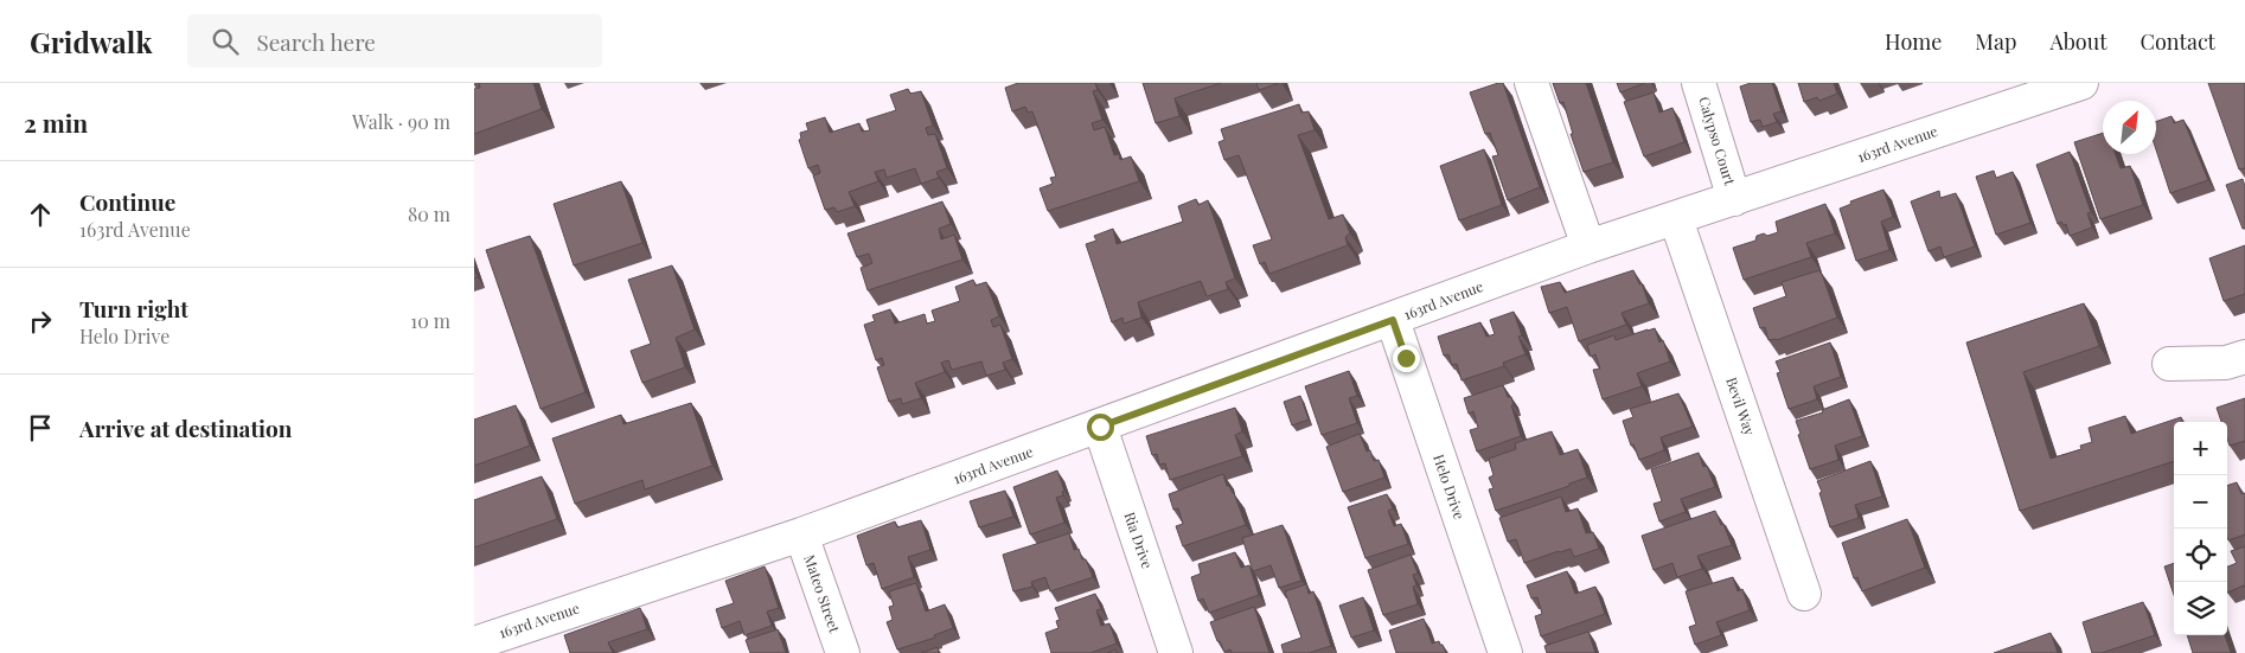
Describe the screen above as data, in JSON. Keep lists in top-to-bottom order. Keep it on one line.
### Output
{"streets":{"street":["Calypso Court","163rd Avenue","Bevil Way","Helo Drive","Ria Drive","Mateo Street"]},"crossings":[["Calypso Court","163rd Avenue"],["163rd Avenue","Bevil Way"],["163rd Avenue","Helo Drive"],["163rd Avenue","Ria Drive"],["163rd Avenue","Mateo Street"]],"north":"top right","page":{"header":"Gridwalk","search":"Search here","nav":["Home","Map","About","Contact"],"heading":["2 min","Walk · 90 m"],"list":[["Continue","163rd Avenue","80 m"],["Turn right","Helo Drive","10 m"],"Arrive at destination"],"map_buttons":["+","−"]}}
